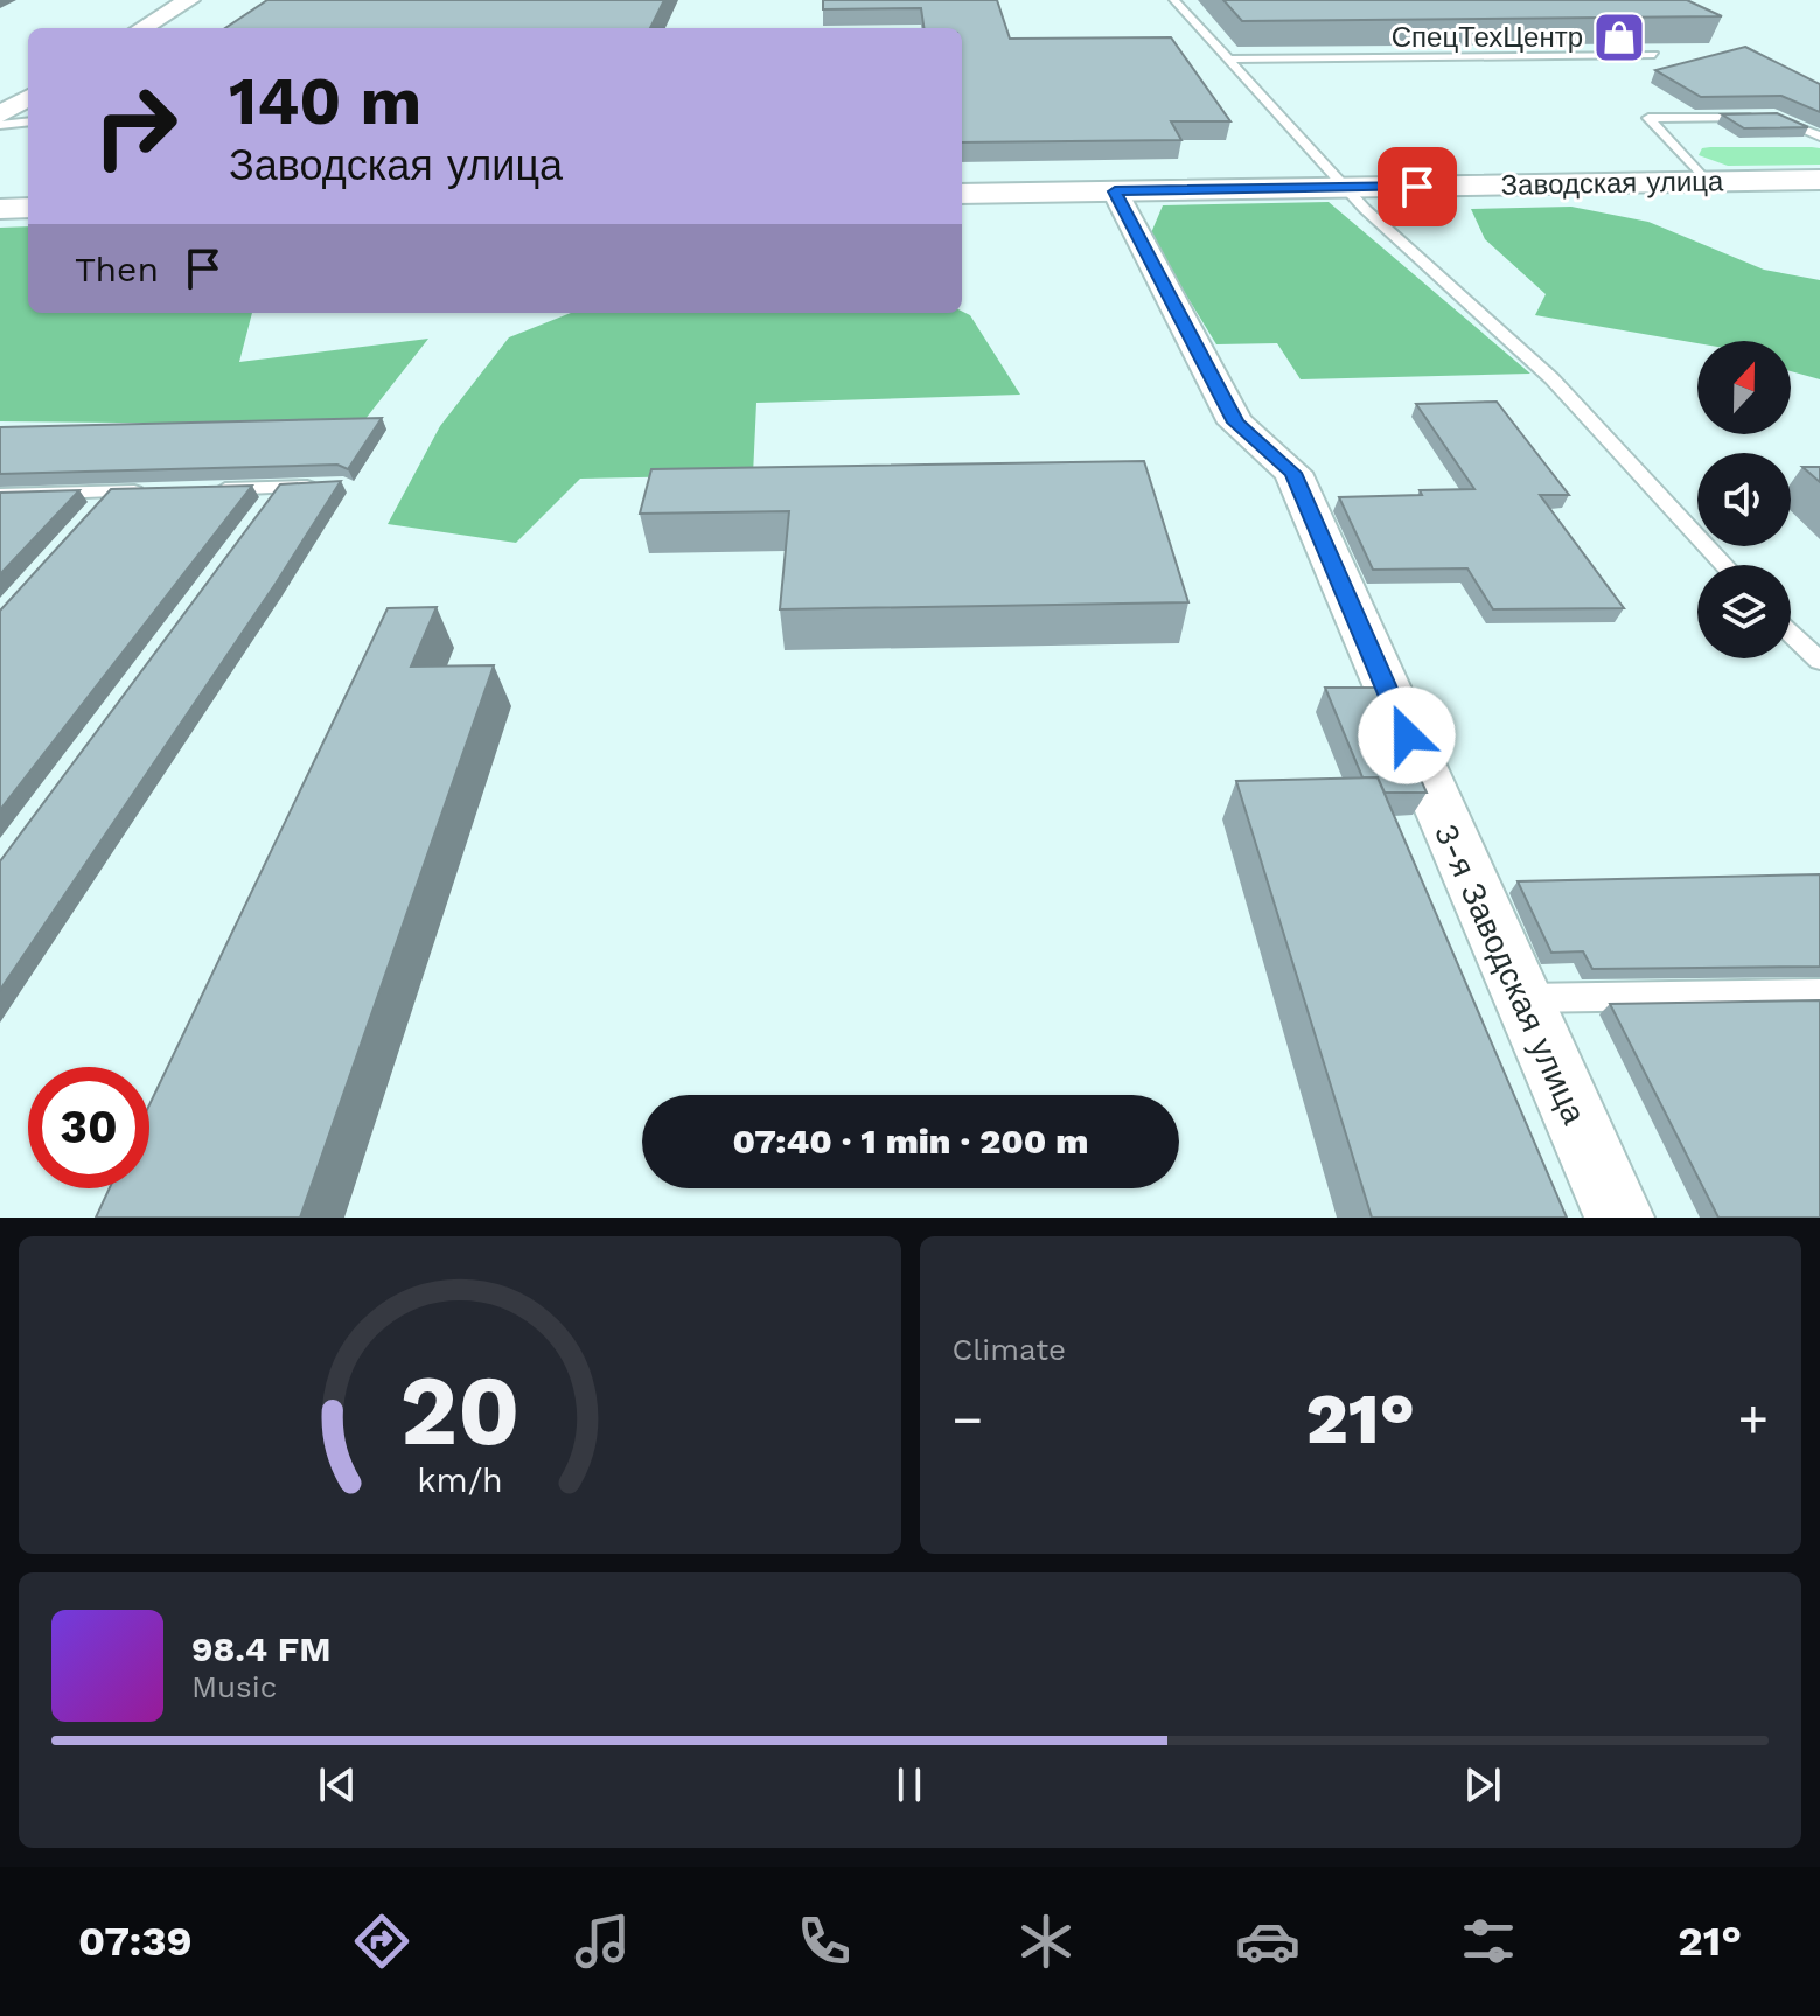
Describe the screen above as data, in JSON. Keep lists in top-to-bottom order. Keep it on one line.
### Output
{"streets":{"main road":["Заводская улица"],"street":["3-я Заводская улица"]},"crossings":[["Заводская улица","3-я Заводская улица"]],"places":{"shop":["СпецТехЦентр"]},"north":"top","page":{"turn":["140 m","Заводская улица"],"then":"Then","limit":"30","trip":"07:40 · 1 min · 200 m","tile":"Climate","heat":["−","21°","+"],"song":["98.4 FM","Music"],"tabs":["07:39","21°"],"gauge":["20","km/h"]}}
